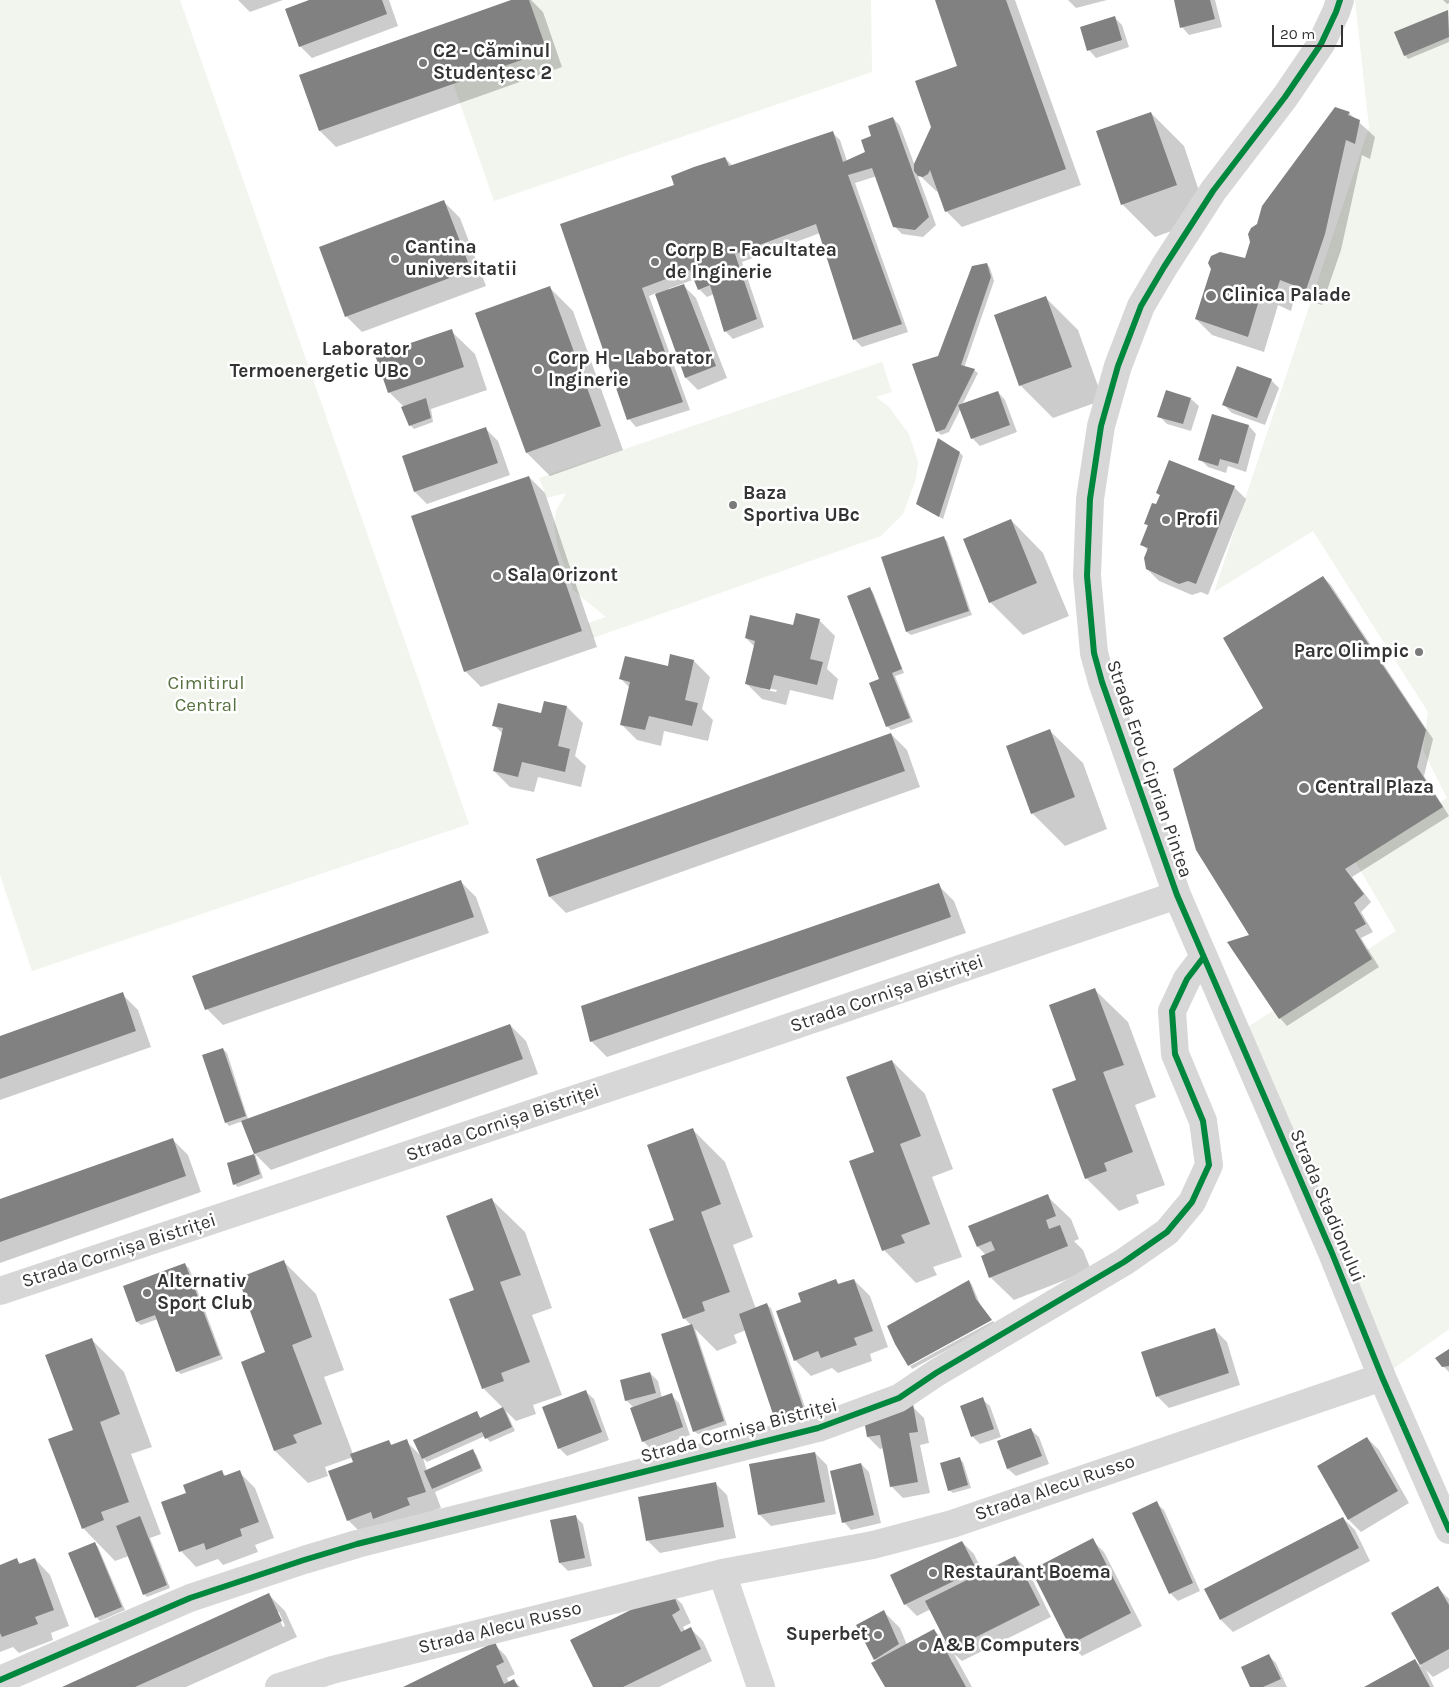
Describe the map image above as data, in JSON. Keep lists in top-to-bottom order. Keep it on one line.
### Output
{"streets":{"street":["Strada Erou Ciprian Pintea","Strada Cornișa Bistriței","Strada Stadionului","Strada Alecu Russo"]},"crossings":[["Strada Erou Ciprian Pintea","Strada Cornișa Bistriței"],["Strada Erou Ciprian Pintea","Strada Stadionului"],["Strada Cornișa Bistriței","Strada Stadionului"],["Strada Stadionului","Strada Alecu Russo"]],"parks":["Cimitirul Central"],"places":["C2 - Căminul Studențesc 2","Cantina universitatii","Corp B - Facultatea de Inginerie","Clinica Palade","Laborator Termoenergetic UBc","Corp H - Laborator Inginerie","Baza Sportiva UBc","Profi","Sala Orizont","Parc Olimpic","Central Plaza","Alternativ Sport Club","Restaurant Boema","Superbet","A&B Computers"],"scale_bar":"20 m"}
